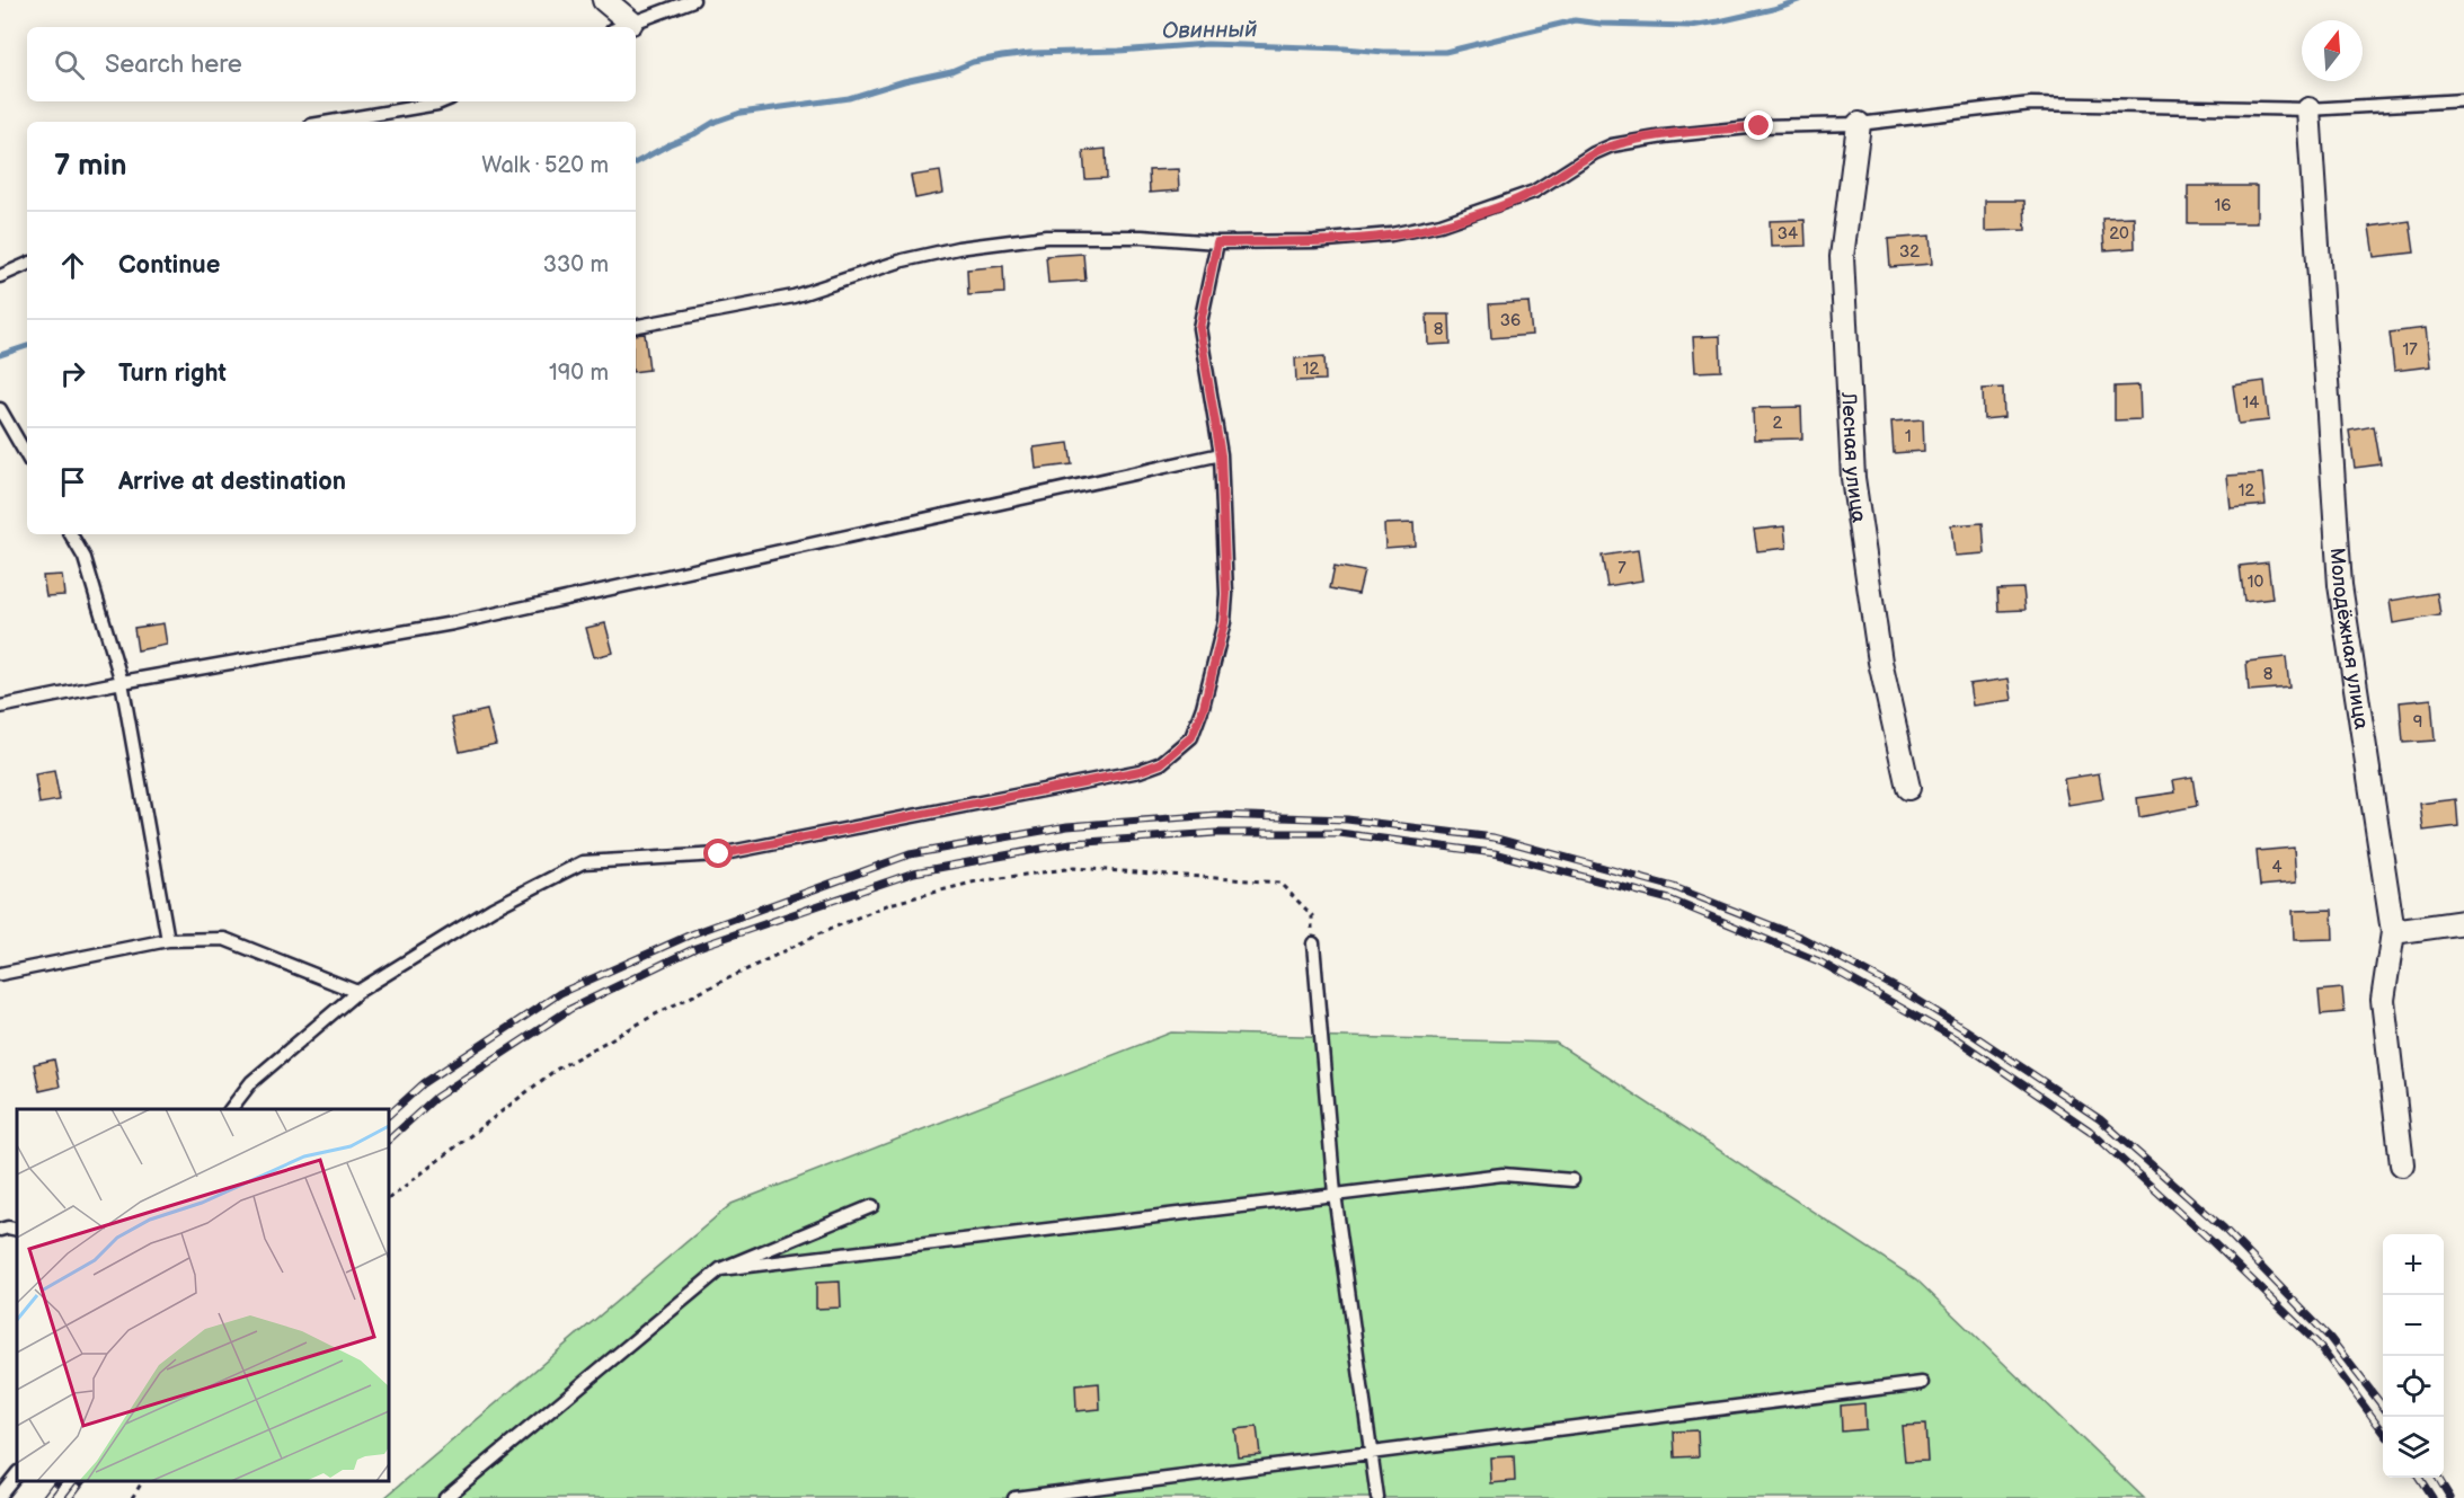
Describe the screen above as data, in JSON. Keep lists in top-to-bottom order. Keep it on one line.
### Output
{"streets":{"street":["Лесная улица","Молодёжная улица"]},"water":["Овинный"],"house_numbers":["16","34","20","32","36","8","17","12","14","2","1","12","7","10","8","9","4"],"north":"top","page":{"search":"Search here","heading":["7 min","Walk · 520 m"],"list":[["Continue","330 m"],["Turn right","190 m"],"Arrive at destination"],"map_buttons":["+","−"]}}
